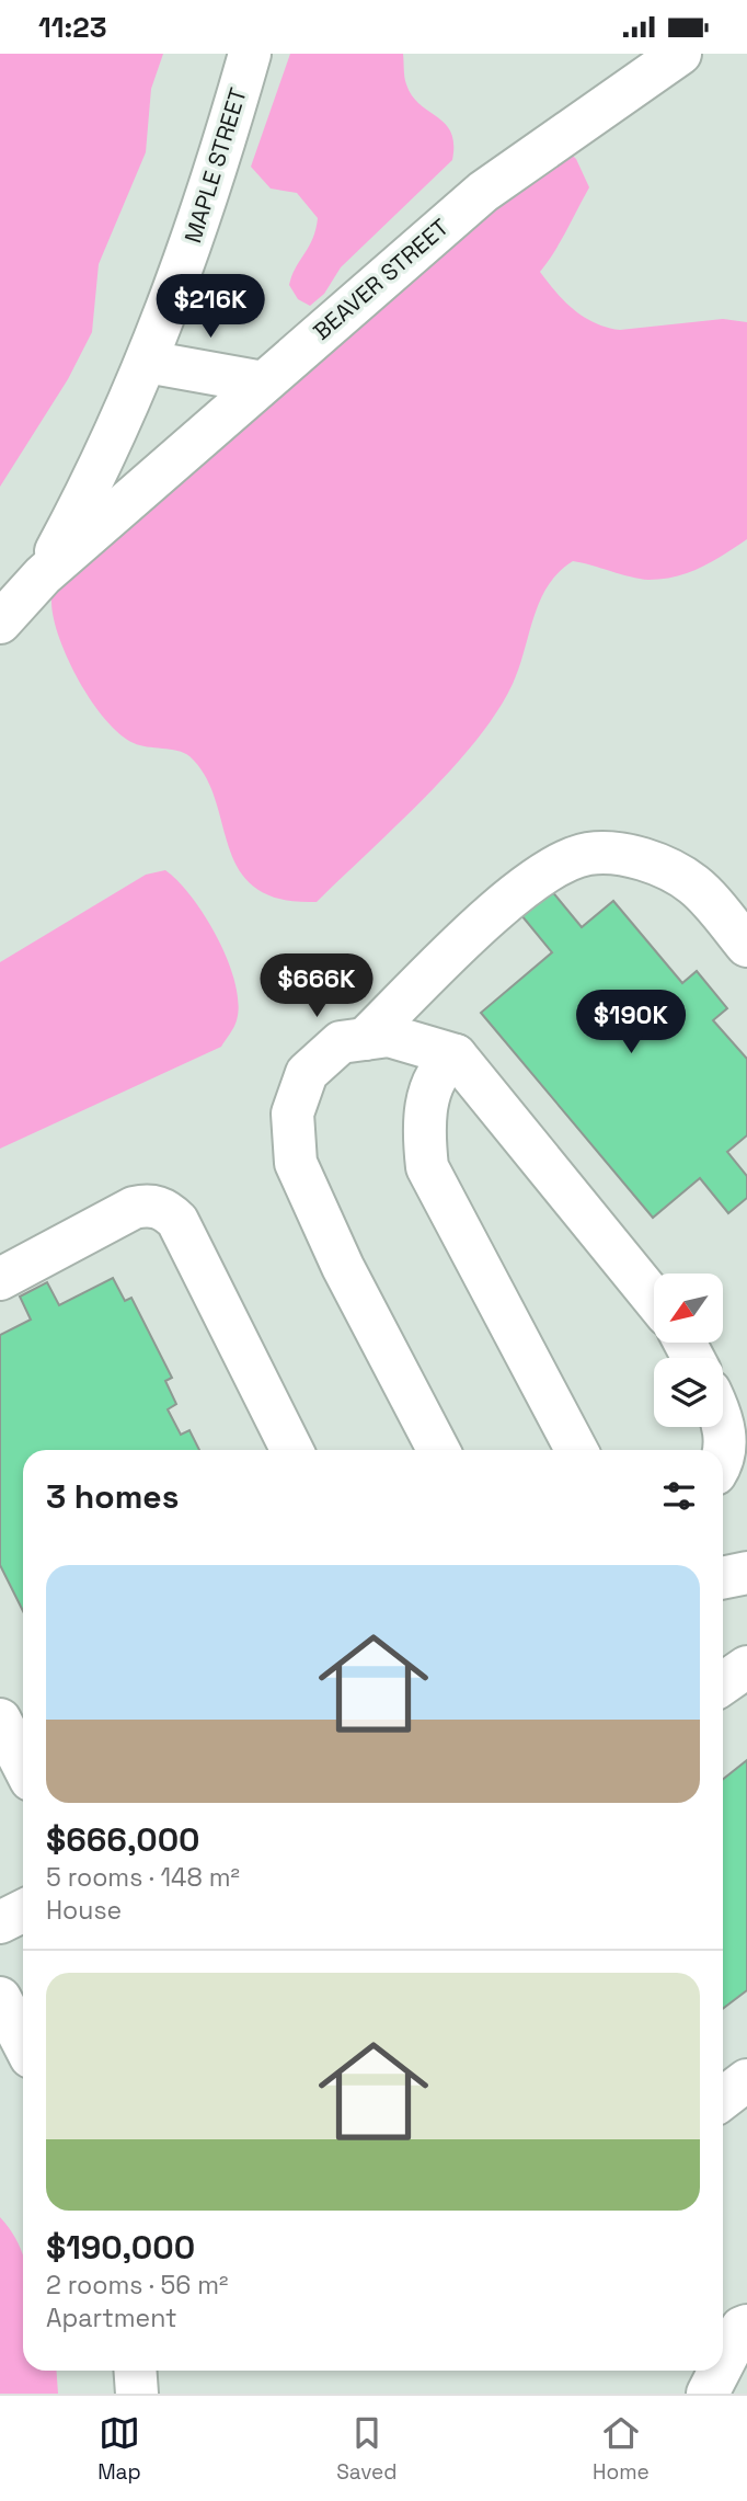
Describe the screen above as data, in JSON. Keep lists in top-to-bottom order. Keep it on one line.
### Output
{"streets":{"street":["MAPLE STREET","BEAVER STREET"]},"crossings":[["MAPLE STREET","BEAVER STREET"]],"north":"bottom left","page":{"status":"11:23","price":["$216K","$666K","$190K"],"heading":"3 homes","list":[{"name":"$666,000","note":"5 rooms · 148 m² · House"},{"name":"$190,000","note":"2 rooms · 56 m² · Apartment"}],"tabs":["Map","Saved","Home"]}}
